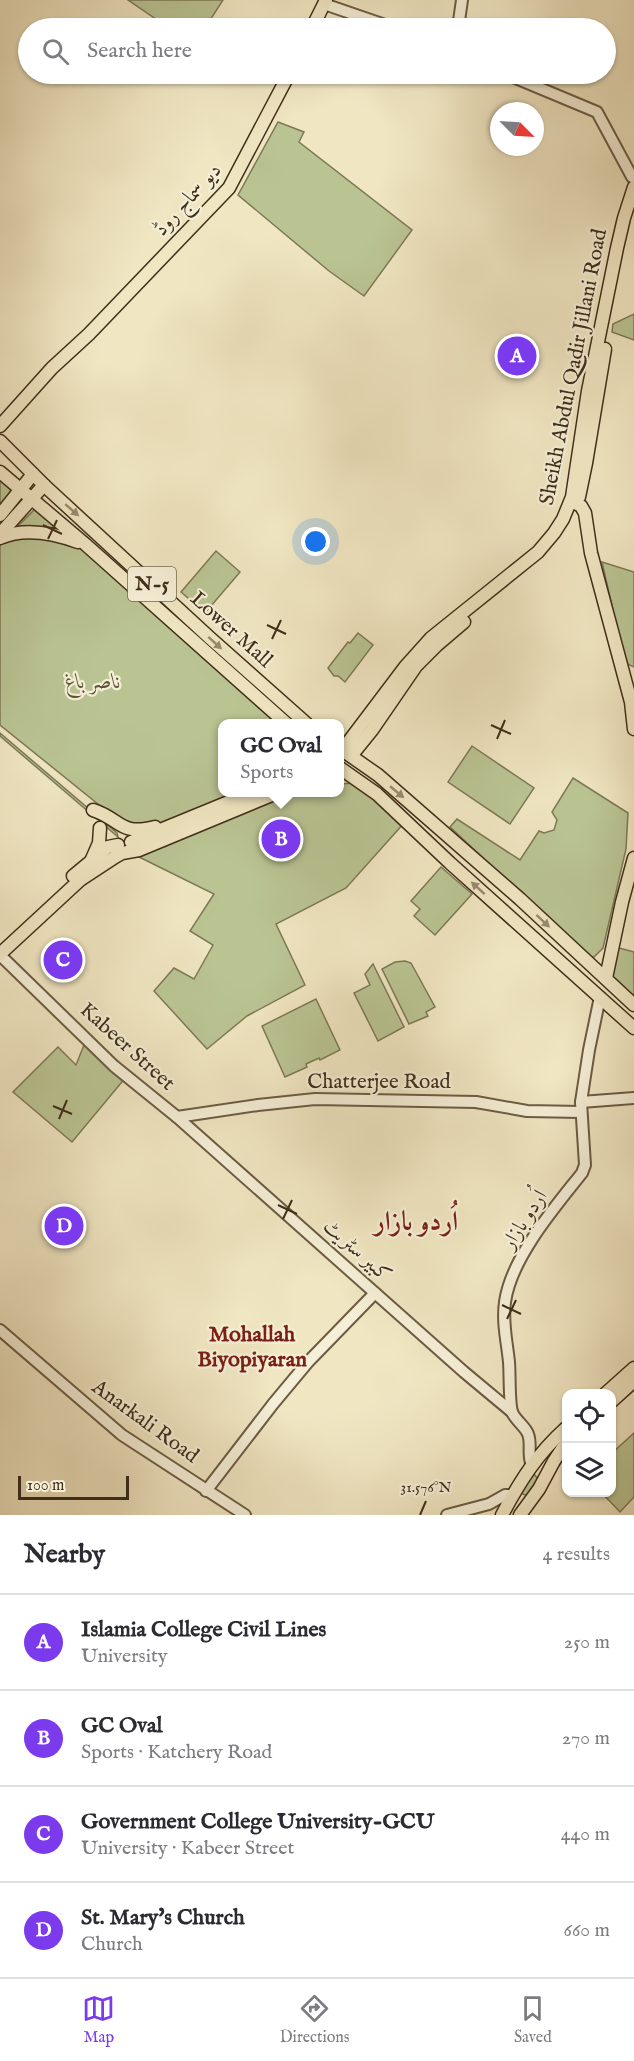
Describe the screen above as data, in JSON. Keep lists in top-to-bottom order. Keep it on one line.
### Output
{"streets":{"main road":["دیو سماج روڈ","Sheikh Abdul Qadir Jillani Road","N-5","Lower Mall"],"street":["Kabeer Street","Chatterjee Road","اُردو بازار","کبیر سٹریٹ","Anarkali Road"]},"crossings":[["Kabeer Street","Chatterjee Road"],["Kabeer Street","کبیر سٹریٹ"],["Chatterjee Road","اُردو بازار"],["Chatterjee Road","کبیر سٹریٹ"],["اُردو بازار","کبیر سٹریٹ"]],"districts":["اُردو بازار","Mohallah Biyopiyaran"],"parks":["ناصر باغ"],"scale_bar":"100 m","north":"bottom right","page":{"search":"Search here","pins":["A","B","C","D"],"popup":["GC Oval","Sports"],"scale":"100 m","heading":["Nearby","4 results"],"list":[{"mark":"A","name":"Islamia College Civil Lines","note":"University","value":"250 m"},{"mark":"B","name":"GC Oval","note":"Sports · Katchery Road","value":"270 m"},{"mark":"C","name":"Government College University-GCU","note":"University · Kabeer Street","value":"440 m"},{"mark":"D","name":"St. Mary's Church","note":"Church","value":"660 m"}],"nav":["Map","Directions","Saved"]},"coordinates":["31.576°N"]}
